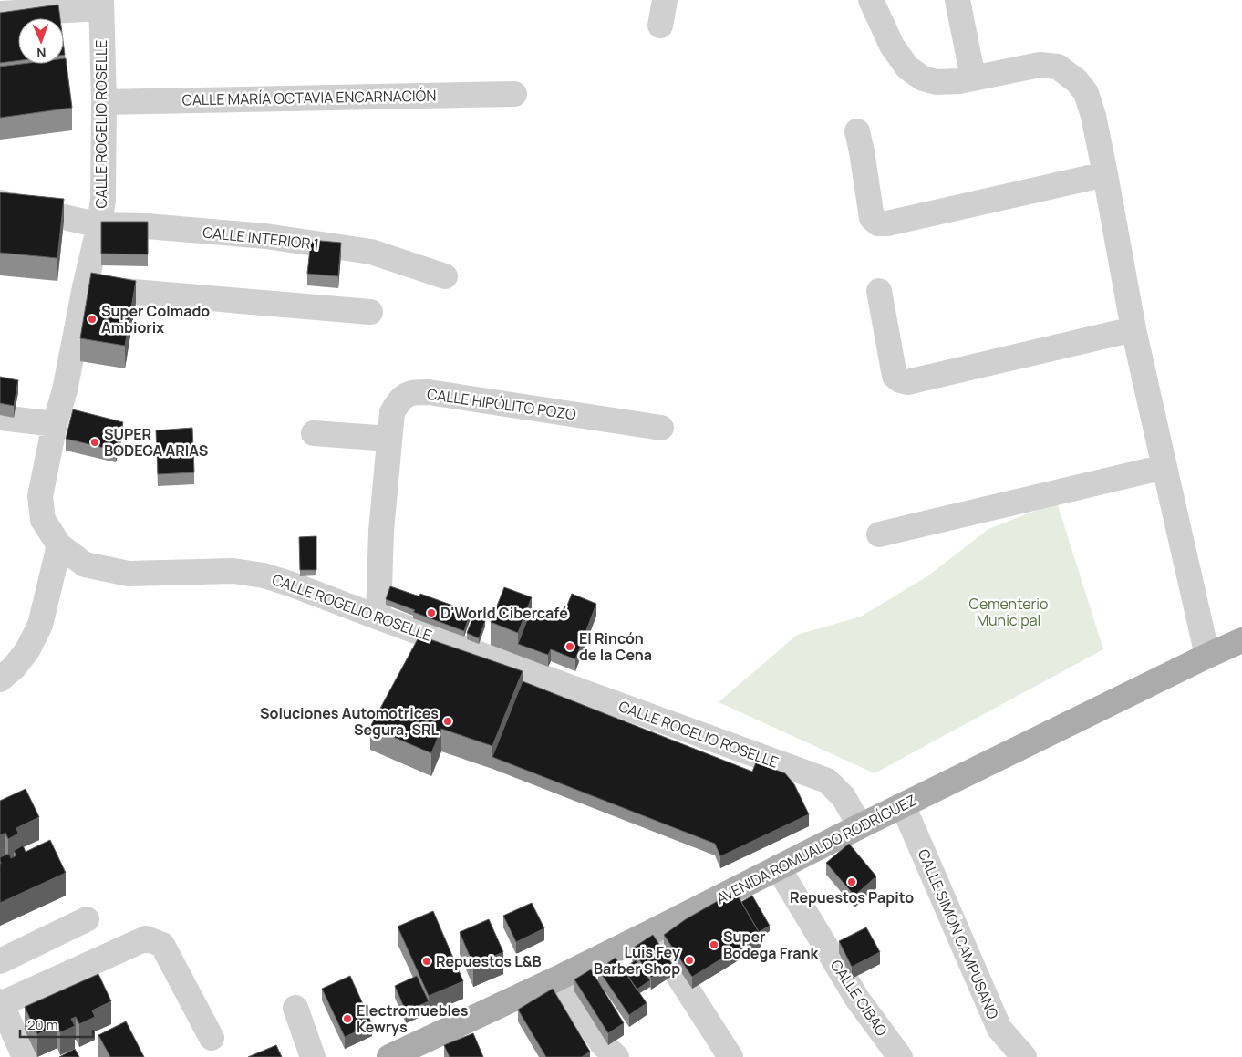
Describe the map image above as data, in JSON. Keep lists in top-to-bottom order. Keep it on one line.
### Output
{"streets":{"main road":["AVENIDA ROMUALDO RODRÍGUEZ"],"street":["CALLE MARÍA OCTAVIA ENCARNACIÓN","CALLE ROGELIO ROSELLE","CALLE INTERIOR 1","CALLE HIPÓLITO POZO","CALLE SIMÓN CAMPUSANO","CALLE CIBAO"]},"crossings":[["CALLE MARÍA OCTAVIA ENCARNACIÓN","CALLE ROGELIO ROSELLE"],["CALLE ROGELIO ROSELLE","CALLE INTERIOR 1"],["CALLE ROGELIO ROSELLE","CALLE HIPÓLITO POZO"],["CALLE ROGELIO ROSELLE","AVENIDA ROMUALDO RODRÍGUEZ"],["AVENIDA ROMUALDO RODRÍGUEZ","CALLE SIMÓN CAMPUSANO"],["AVENIDA ROMUALDO RODRÍGUEZ","CALLE CIBAO"]],"parks":["Cementerio Municipal"],"places":["Super Colmado Ambiorix","SUPER BODEGA ARIAS","D'World Cibercafé","El Rincón de la Cena","Soluciones Automotrices Segura, SRL","Repuestos Papito","Super Bodega Frank","Luis Fey Barber Shop","Repuestos L&B","Electromuebles Kewrys"],"scale_bar":"20 m","north":"bottom"}
